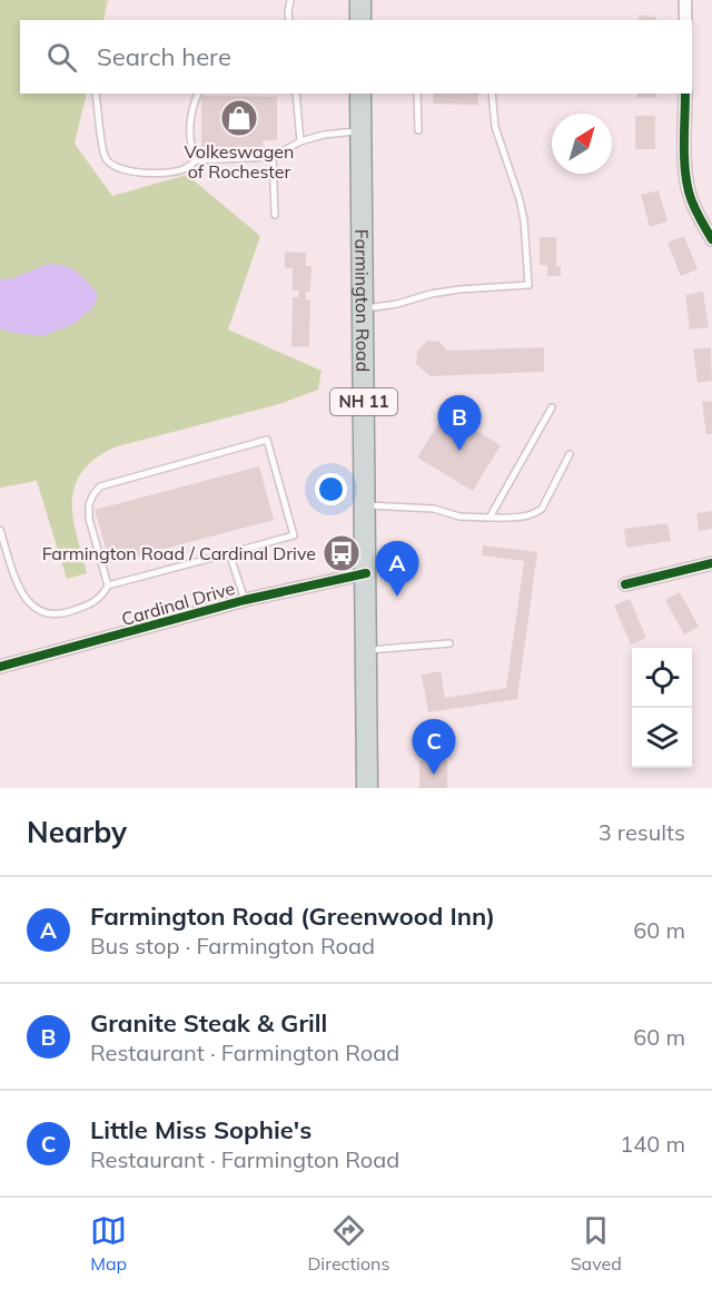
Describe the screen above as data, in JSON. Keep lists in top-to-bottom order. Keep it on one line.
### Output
{"streets":{"highway":["Farmington Road","NH 11"],"street":["Cardinal Drive"]},"crossings":[["Farmington Road","Cardinal Drive"]],"places":{"shop":["Volkeswagen of Rochester"],"bus stop":["Farmington Road / Cardinal Drive"]},"north":"top right","page":{"search":"Search here","pins":["B","A","C"],"heading":["Nearby","3 results"],"list":[{"mark":"A","name":"Farmington Road (Greenwood Inn)","note":"Bus stop · Farmington Road","value":"60 m"},{"mark":"B","name":"Granite Steak & Grill","note":"Restaurant · Farmington Road","value":"60 m"},{"mark":"C","name":"Little Miss Sophie's","note":"Restaurant · Farmington Road","value":"140 m"}],"nav":["Map","Directions","Saved"]}}
